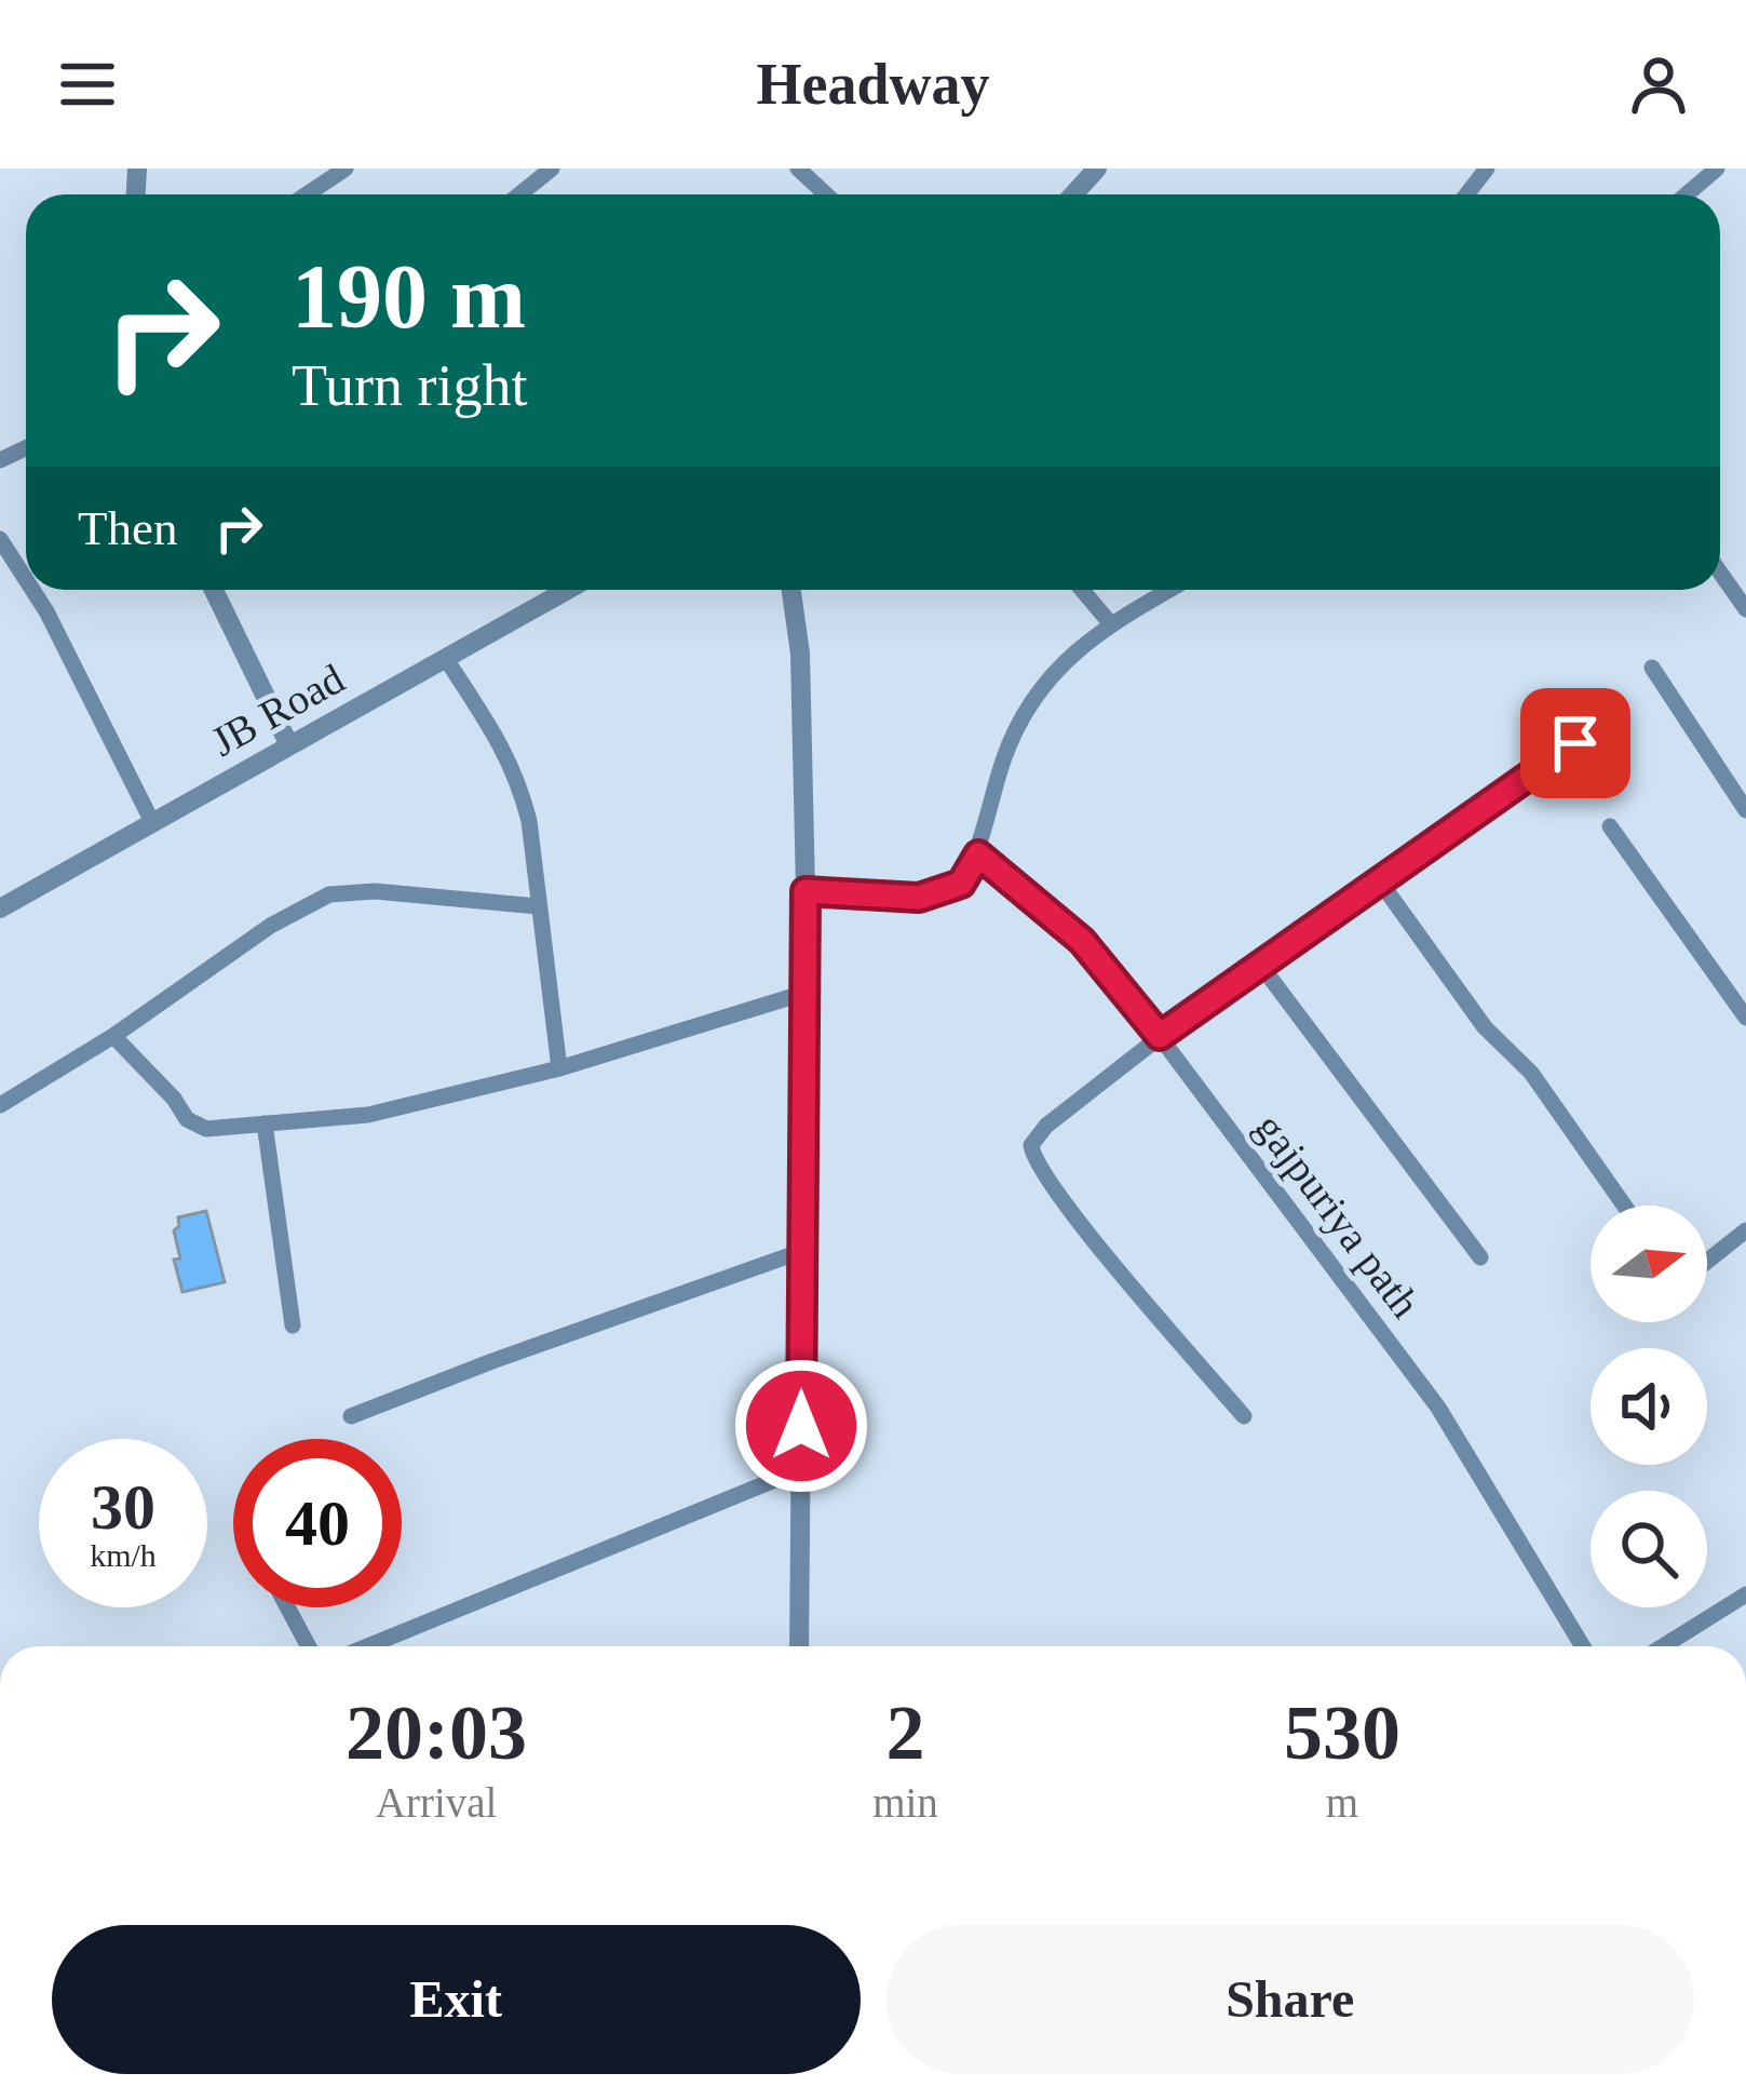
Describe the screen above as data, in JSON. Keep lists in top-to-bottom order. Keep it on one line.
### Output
{"streets":{"street":["JB Road","gajpuriya path"]},"north":"right","page":{"header":"Headway","turn":["190 m","Turn right"],"then":"Then","speed":"30 km/h","limit":"40","eta":["20:03","Arrival","2","min","530","m"],"buttons":["Exit","Share"]}}
